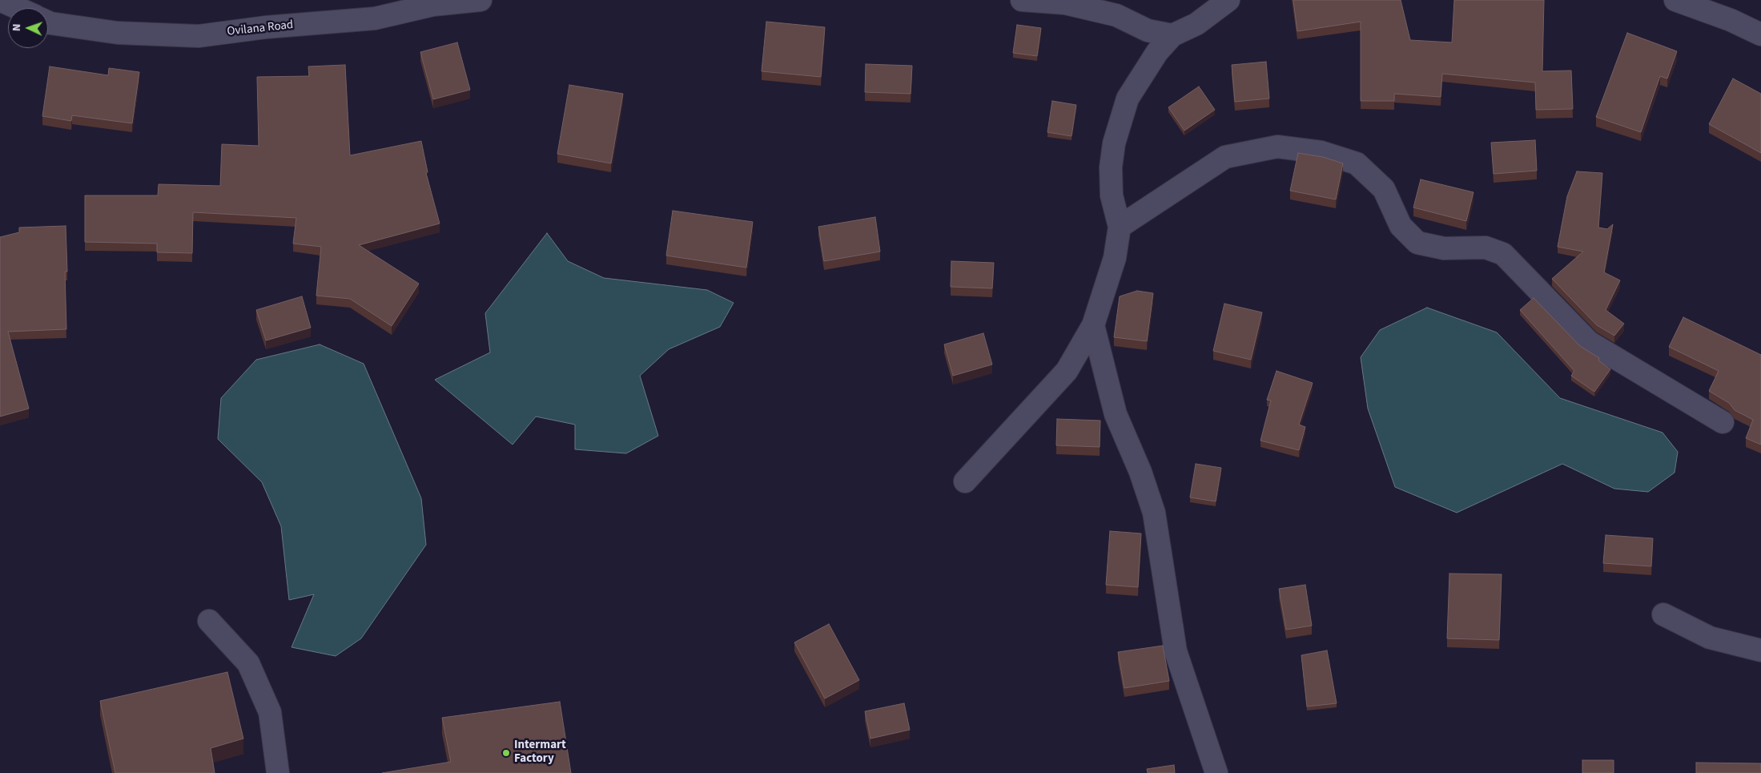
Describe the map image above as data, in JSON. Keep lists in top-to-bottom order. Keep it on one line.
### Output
{"streets":{"street":["Ovilana Road"]},"places":["Intermart Factory"],"north":"left"}
